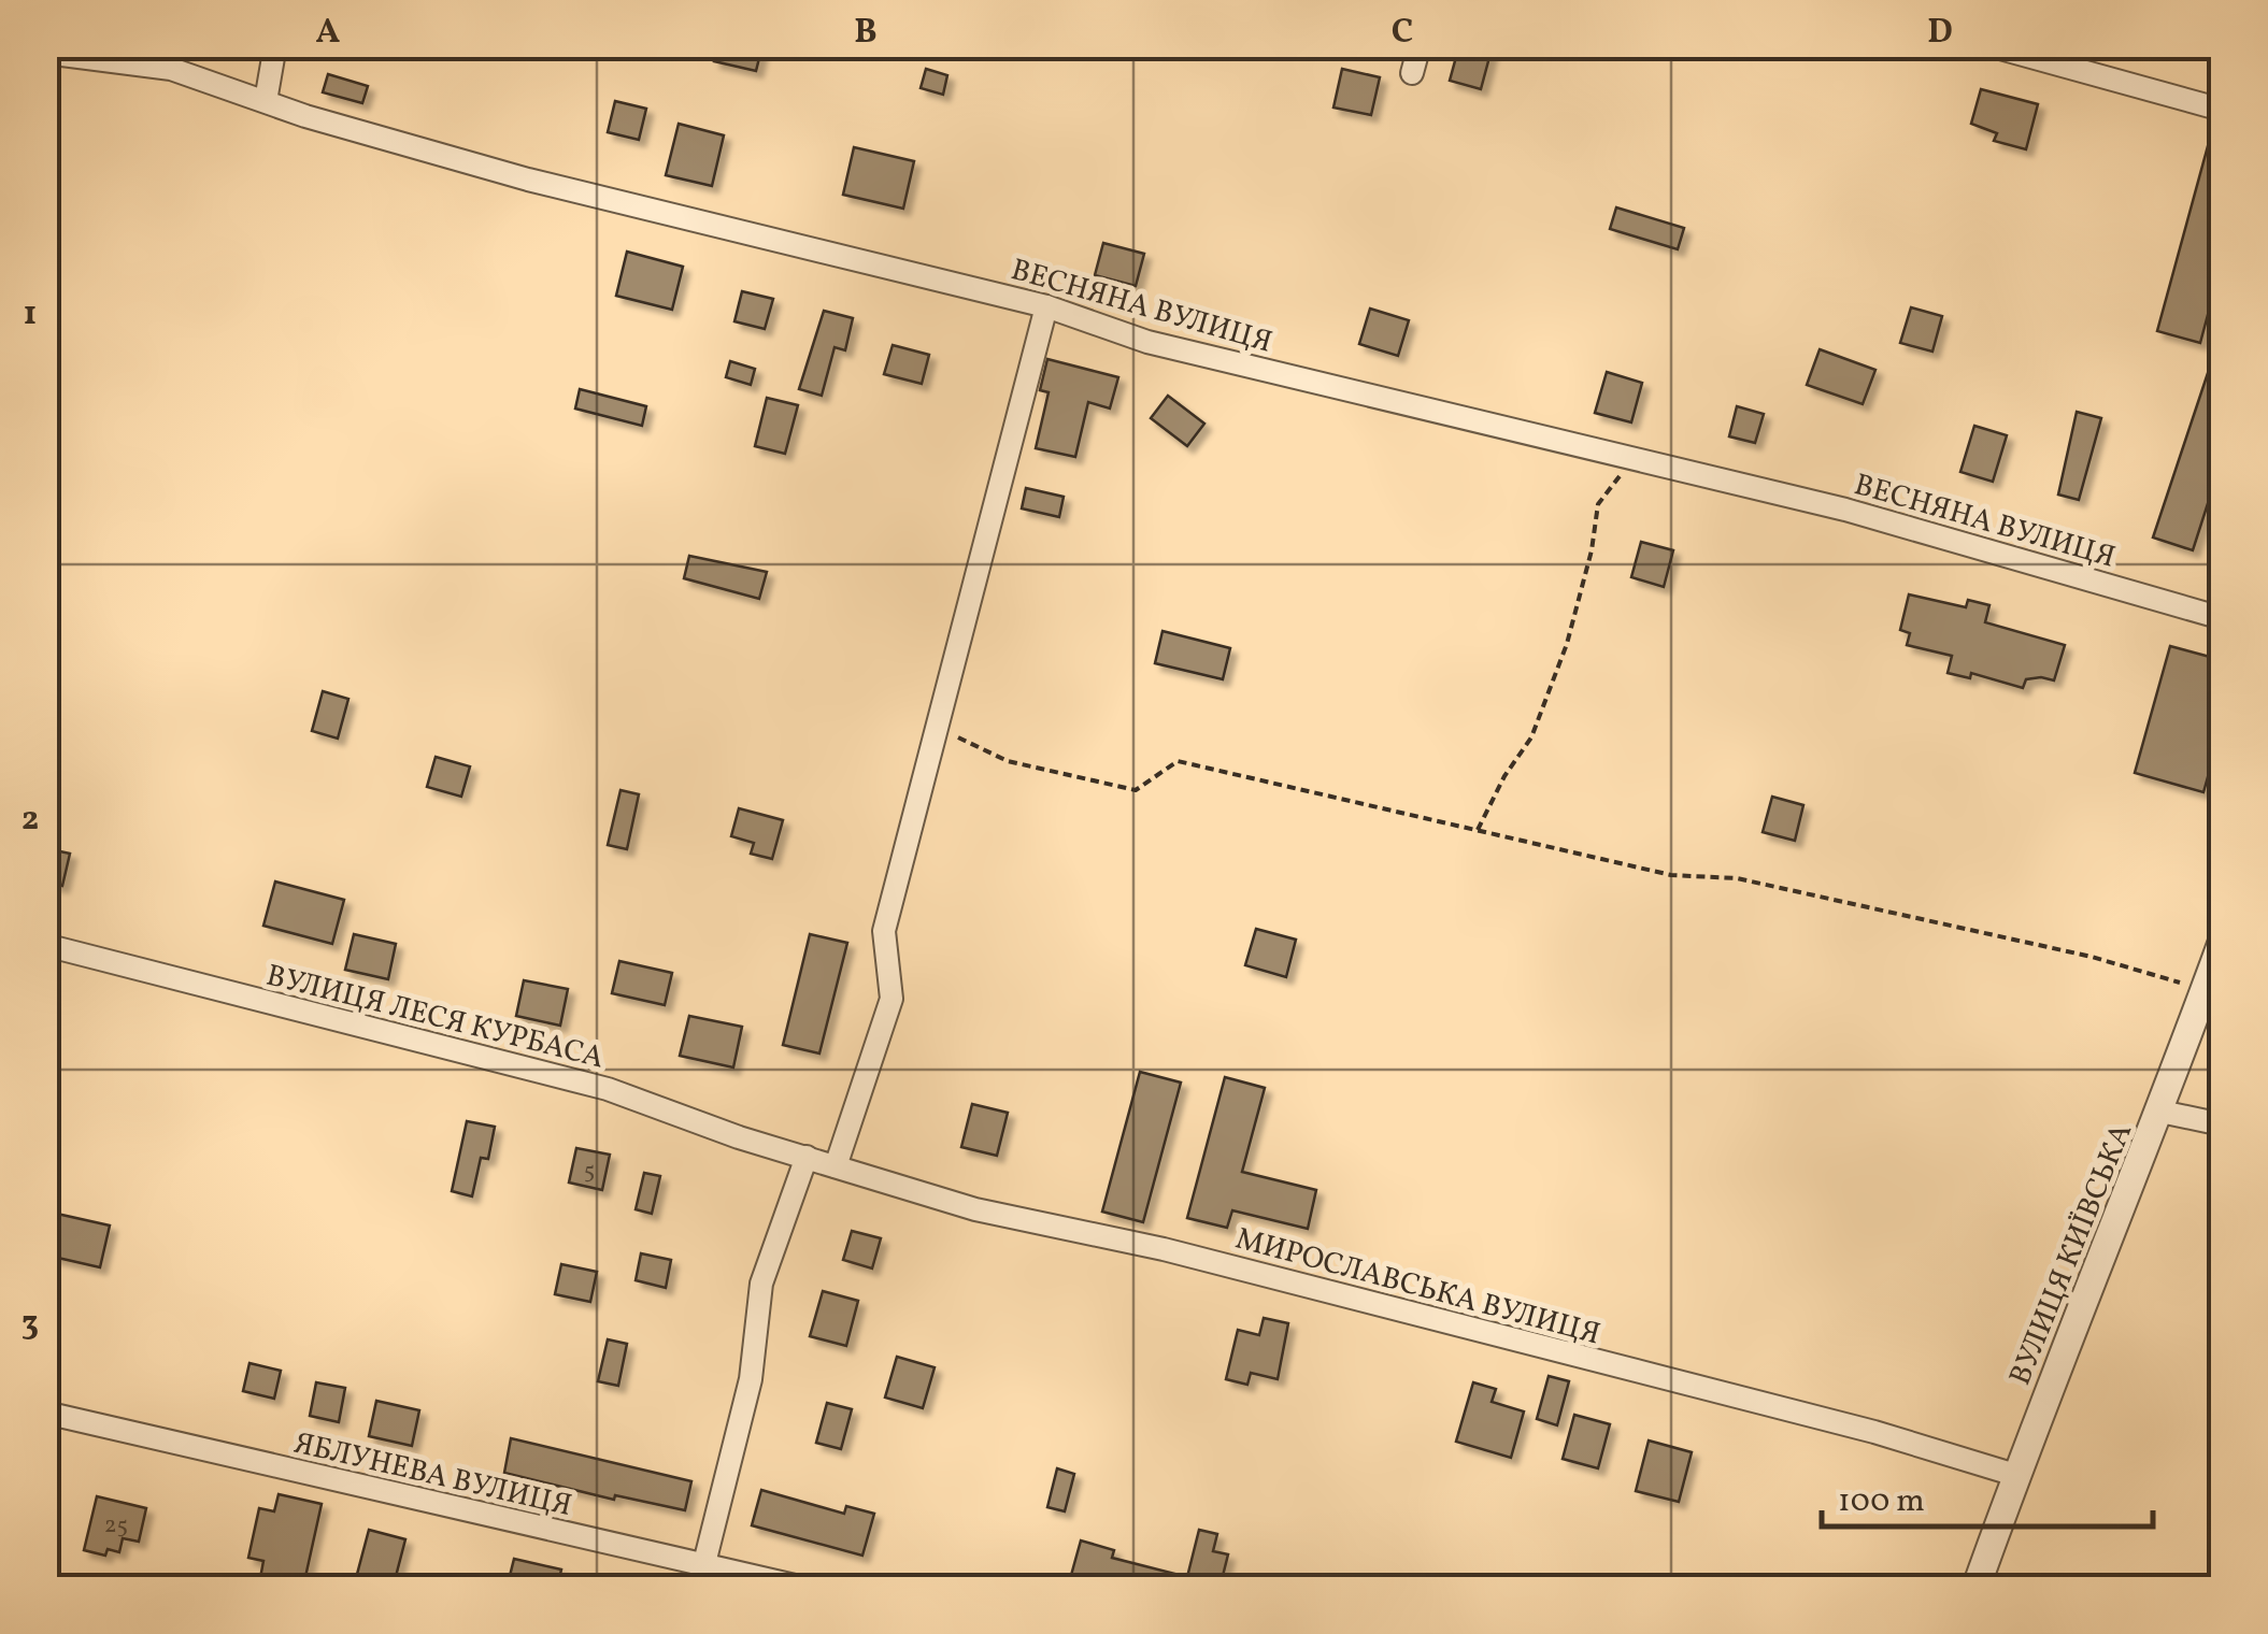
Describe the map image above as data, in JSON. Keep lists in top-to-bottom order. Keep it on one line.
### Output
{"streets":{"street":["ВЕСНЯНА ВУЛИЦЯ","ВУЛИЦЯ ЛЕСЯ КУРБАСА","ВУЛИЦЯ КИЇВСЬКА","МИРОСЛАВСЬКА ВУЛИЦЯ","ЯБЛУНЕВА ВУЛИЦЯ"]},"crossings":[["ВУЛИЦЯ ЛЕСЯ КУРБАСА","МИРОСЛАВСЬКА ВУЛИЦЯ"],["ВУЛИЦЯ КИЇВСЬКА","МИРОСЛАВСЬКА ВУЛИЦЯ"]],"house_numbers":["5","25"],"scale_bar":"100 m","grid":{"columns":["A","B","C","D"],"rows":["1","2","3"]}}
